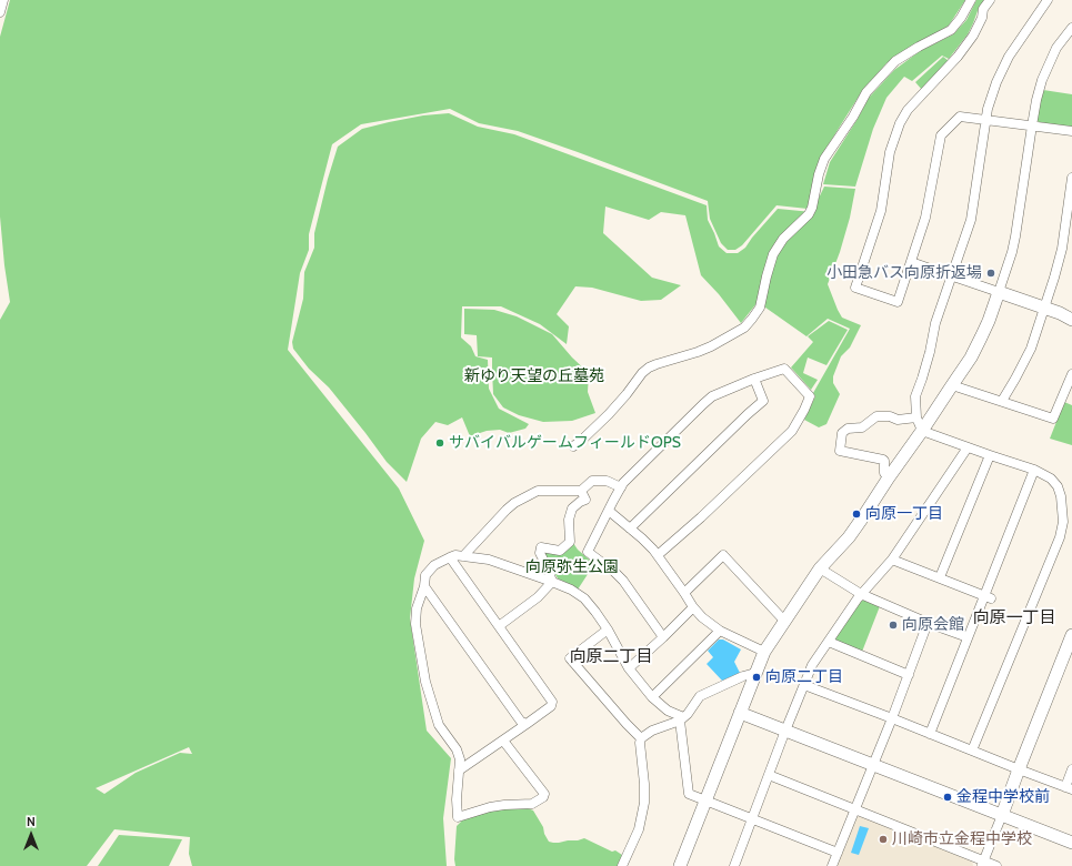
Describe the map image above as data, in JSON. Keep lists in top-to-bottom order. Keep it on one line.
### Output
{"districts":["向原一丁目","向原二丁目"],"parks":["新ゆり天望の丘墓苑","向原弥生公園"],"places":["小田急バス向原折返場","サバイバルゲームフィールドOPS","向原一丁目","向原会館","向原二丁目","金程中学校前","川崎市立金程中学校"],"north":"top"}
